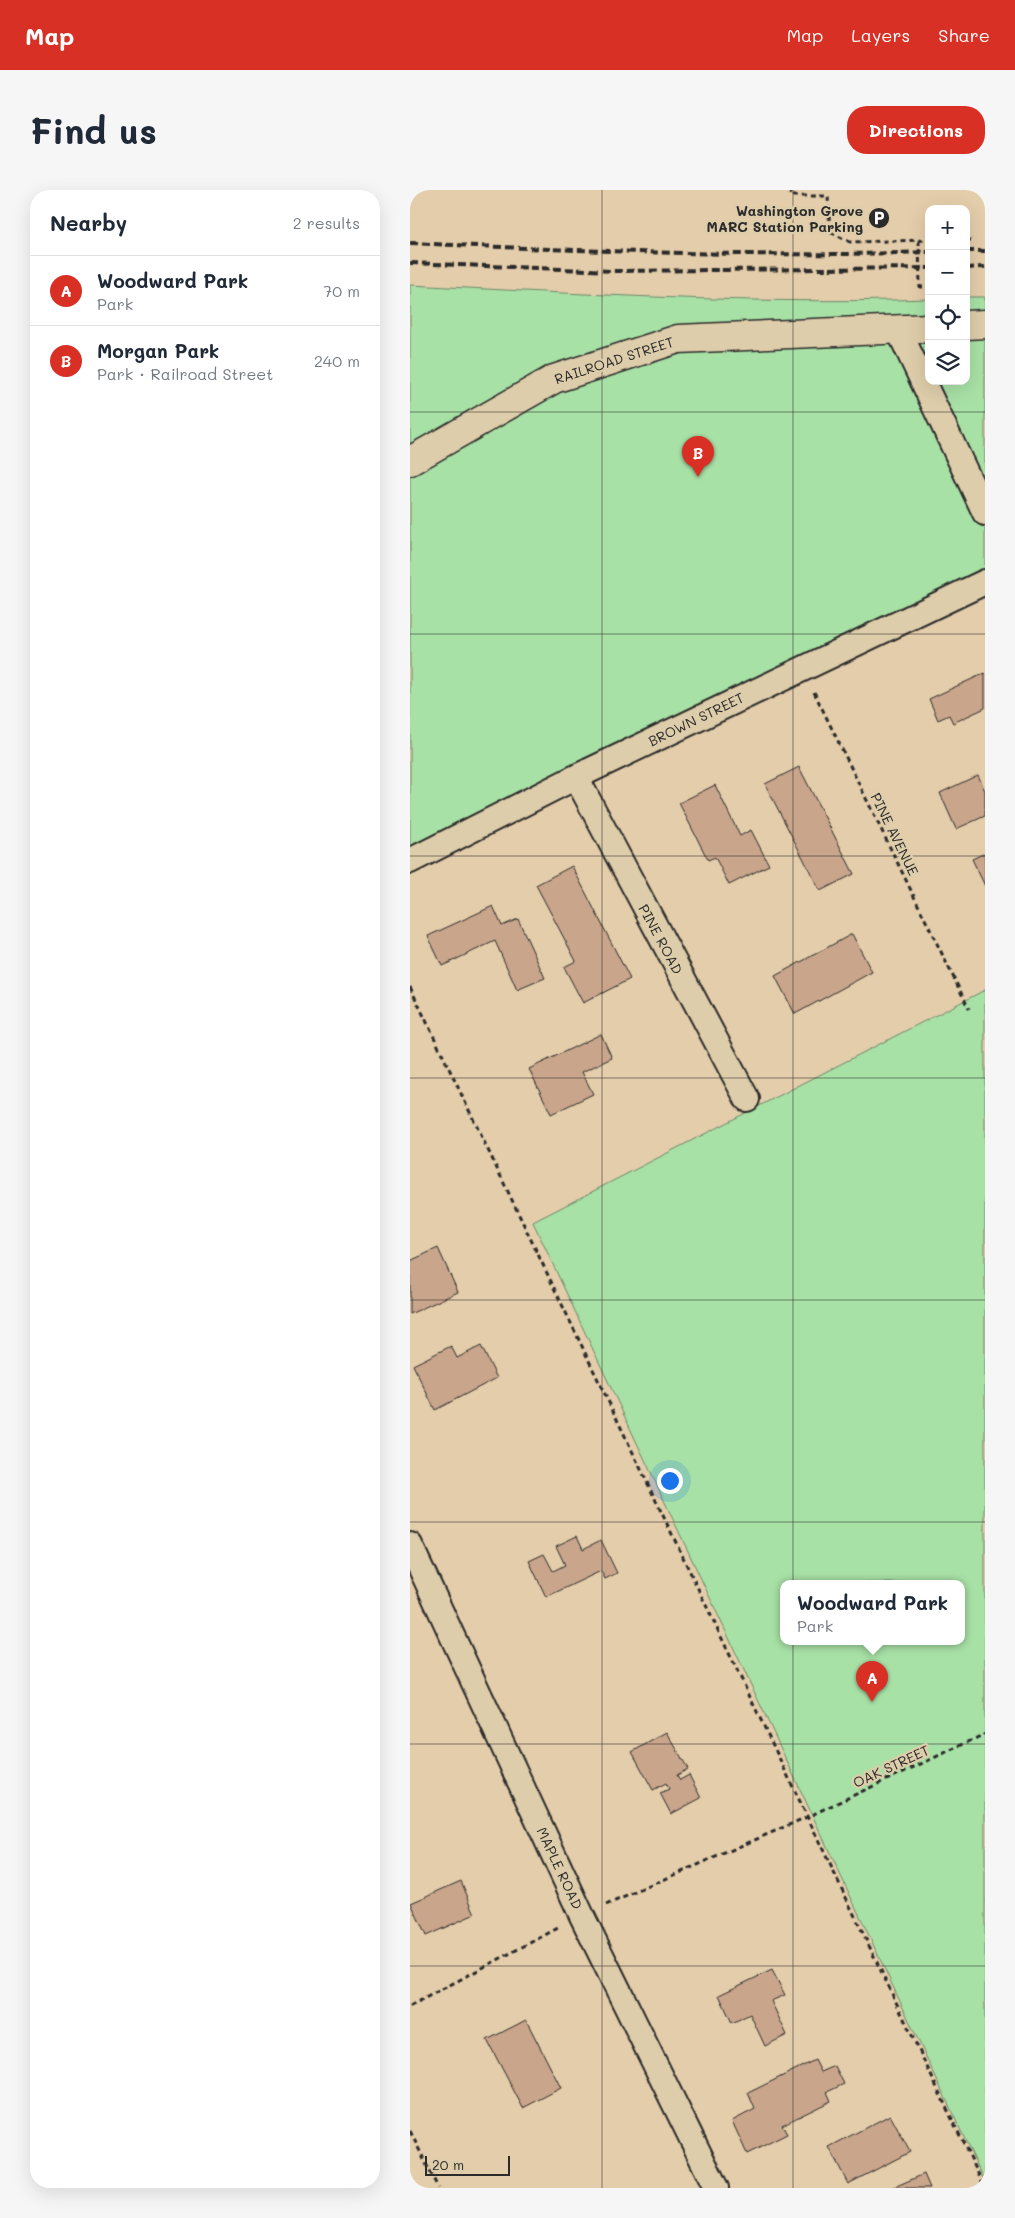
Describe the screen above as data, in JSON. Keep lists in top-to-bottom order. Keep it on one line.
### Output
{"streets":{"street":["RAILROAD STREET","BROWN STREET","PINE ROAD","MAPLE ROAD"],"path":["PINE AVENUE","OAK STREET"]},"crossings":[["BROWN STREET","PINE AVENUE"],["BROWN STREET","PINE ROAD"]],"places":{"parking":["Washington Grove MARC Station Parking"]},"scale_bar":"20 m","page":{"header":"Map","nav":["Map","Layers","Share"],"buttons":"Directions","title":"Find us","heading":["Nearby","2 results"],"map_buttons":["+","−"],"list":[{"mark":"A","name":"Woodward Park","note":"Park","value":"70 m"},{"mark":"B","name":"Morgan Park","note":"Park · Railroad Street","value":"240 m"}],"pins":["B","A"],"popup":["Woodward Park","Park"],"scale":"20 m"}}
